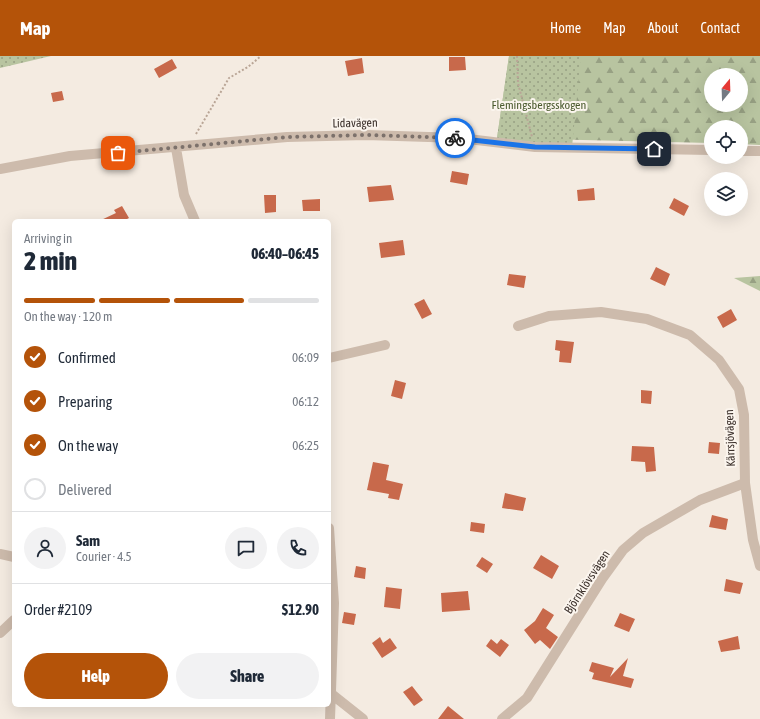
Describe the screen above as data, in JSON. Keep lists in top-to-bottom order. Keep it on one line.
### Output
{"streets":{"street":["Lidavägen","Kärrsjövägen","Björnklövsvägen"]},"crossings":[["Kärrsjövägen","Björnklövsvägen"]],"parks":["Flemingsbergsskogen"],"north":"top","page":{"header":"Map","nav":["Home","Map","About","Contact"],"heading":["2 min","Arriving in","06:40–06:45"],"panel":["Sam","Courier · 4.5","Order #2109","$12.90"],"bar":"On the way · 120 m","list":[["Confirmed","06:09"],["Preparing","06:12"],["On the way","06:25"],"Delivered"],"buttons":["Help","Share"]}}
